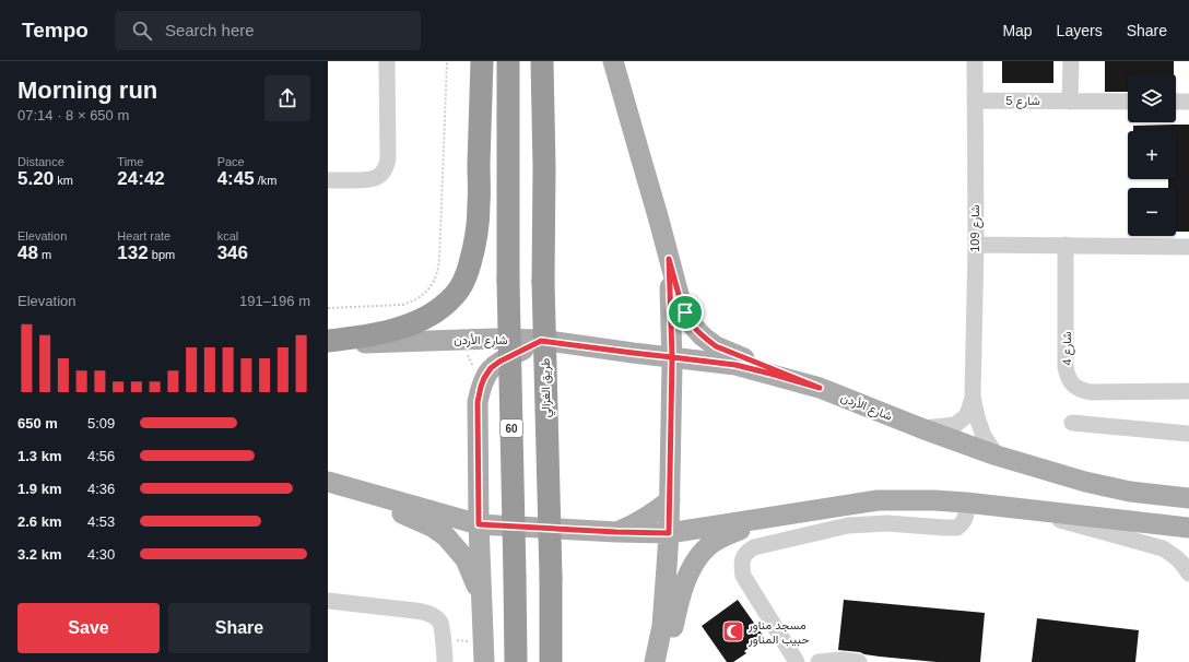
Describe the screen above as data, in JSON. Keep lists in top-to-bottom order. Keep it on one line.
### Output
{"streets":{"highway":["طريق الغزالي","60"],"main road":["شارع الأردن"],"street":["شارع 5","شارع 109","شارع 4"]},"crossings":[["شارع 5","شارع 109"],["شارع 109","شارع الأردن"]],"places":{"mosque":["مسجد مناور حبيب المناور"]},"page":{"header":"Tempo","search":"Search here","nav":["Map","Layers","Share"],"heading":["Morning run","07:14 · 8 × 650 m"],"map_buttons":["+","−"],"stats":[["Distance","5.20 km"],["Time","24:42"],["Pace","4:45 /km"],["Elevation","48 m"],["Heart rate","132 bpm"],["kcal","346"]],"chart":["Elevation","191–196 m"],"list":[{"name":"650 m","note":"5:09"},{"name":"1.3 km","note":"4:56"},{"name":"1.9 km","note":"4:36"},{"name":"2.6 km","note":"4:53"},{"name":"3.2 km","note":"4:30"}],"buttons":["Save","Share"]}}
